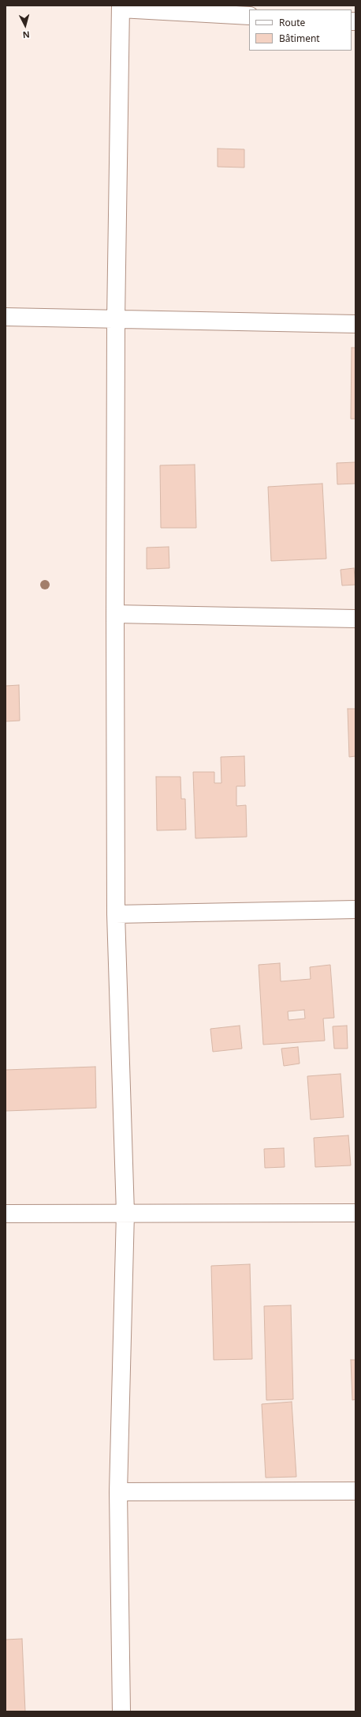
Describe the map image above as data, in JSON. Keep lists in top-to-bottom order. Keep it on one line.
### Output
{"legend":["Route","Bâtiment"],"north":"bottom"}
